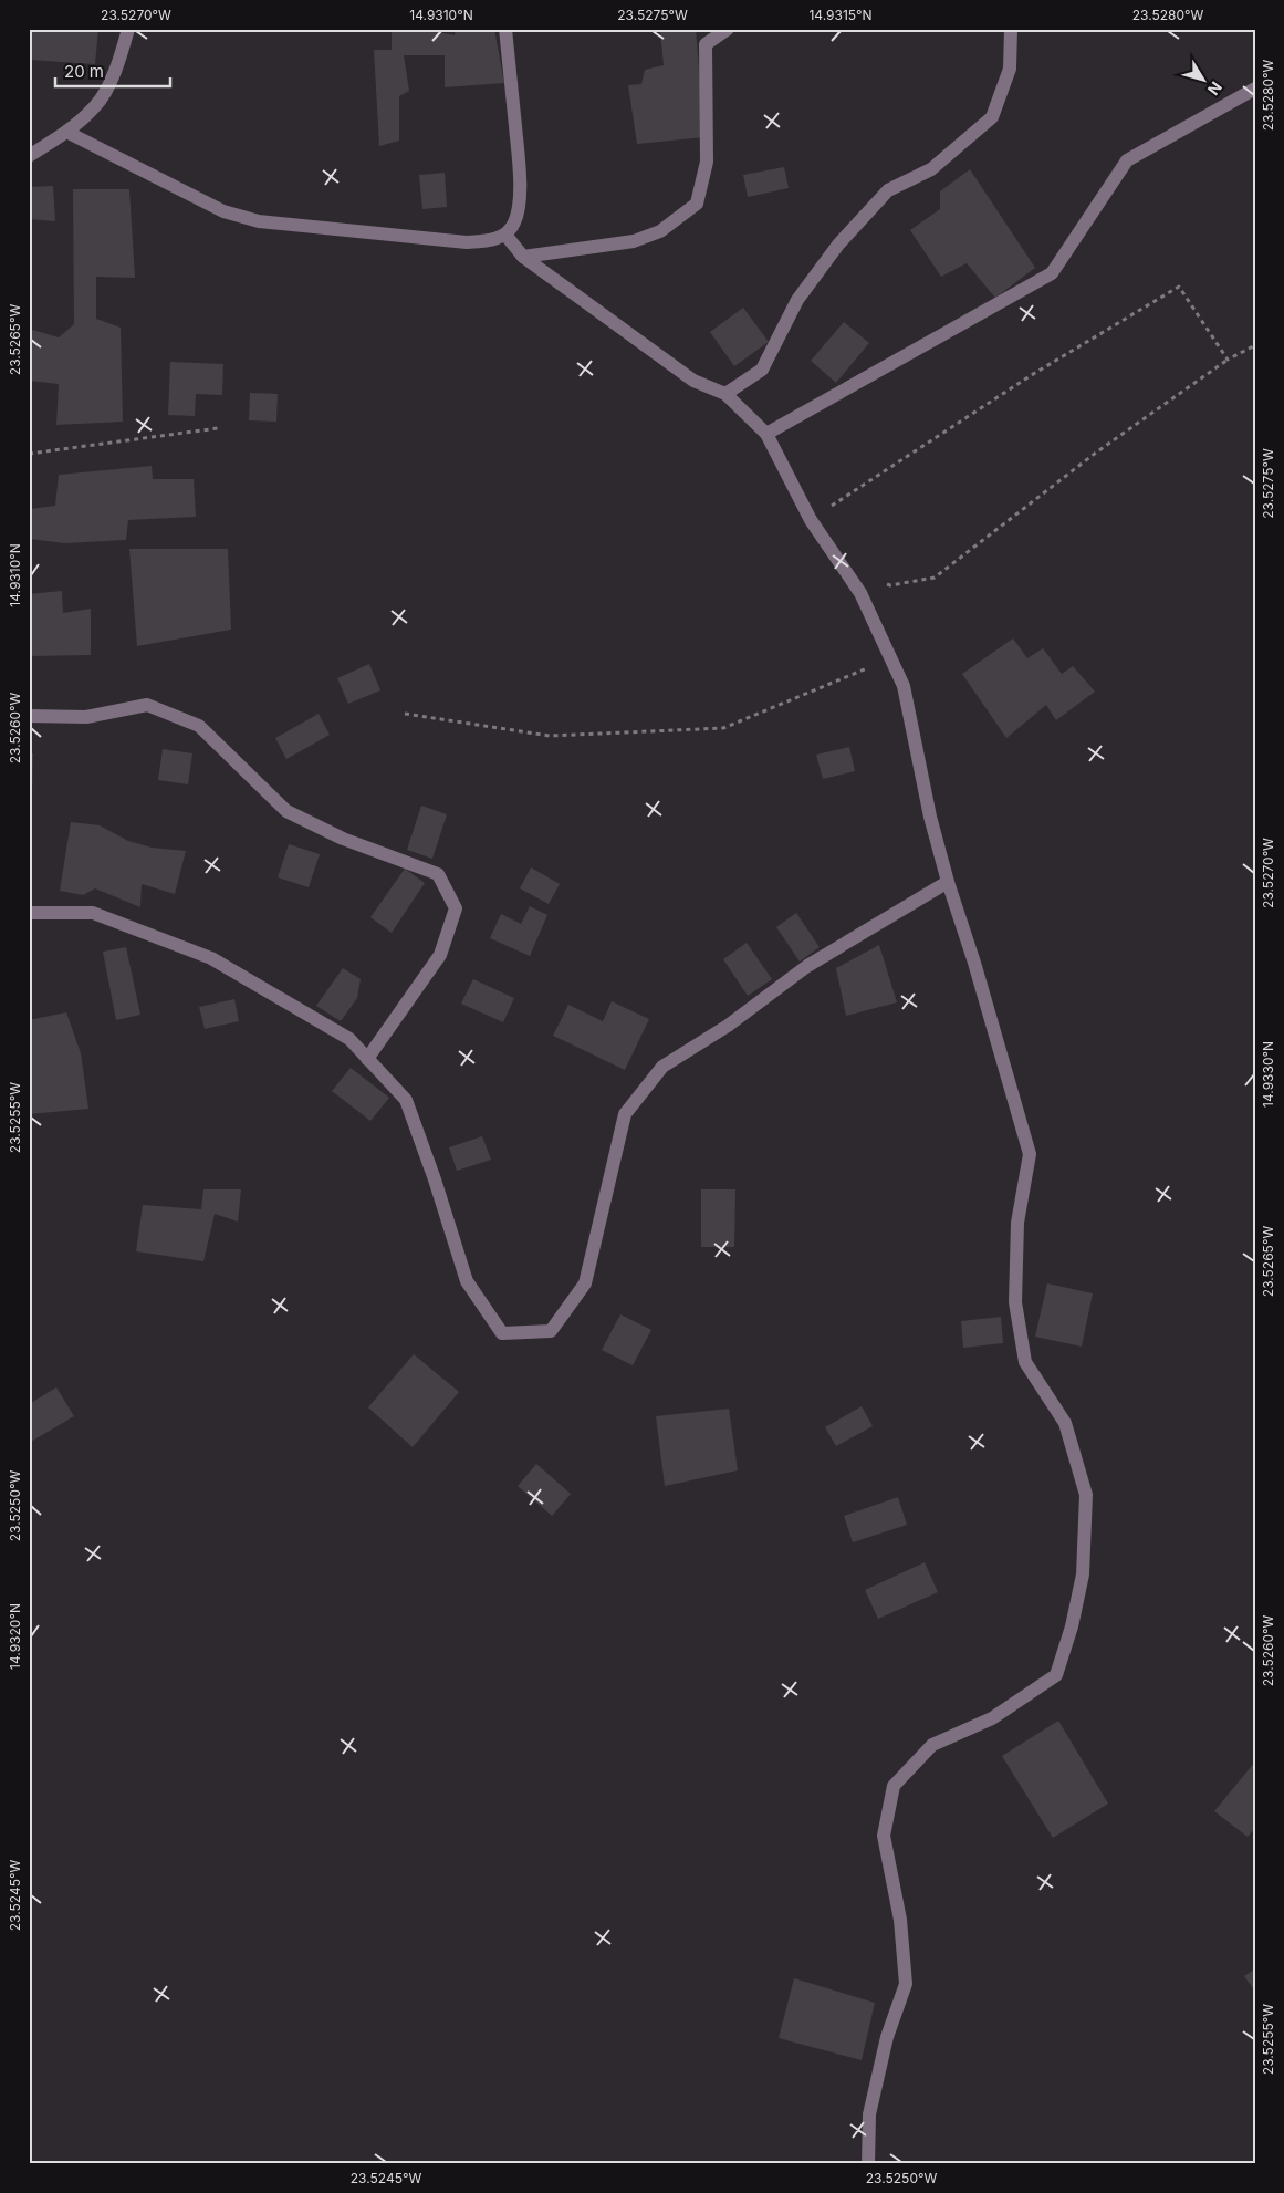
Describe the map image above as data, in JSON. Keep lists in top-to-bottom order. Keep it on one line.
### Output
{"scale_bar":"20 m","north":"bottom right","coordinates":["23.5270°W","14.9310°N","23.5275°W","14.9315°N","23.5280°W","23.5265°W","23.5260°W","14.9330°N","23.5255°W","23.5250°W","14.9320°N","23.5245°W"]}
